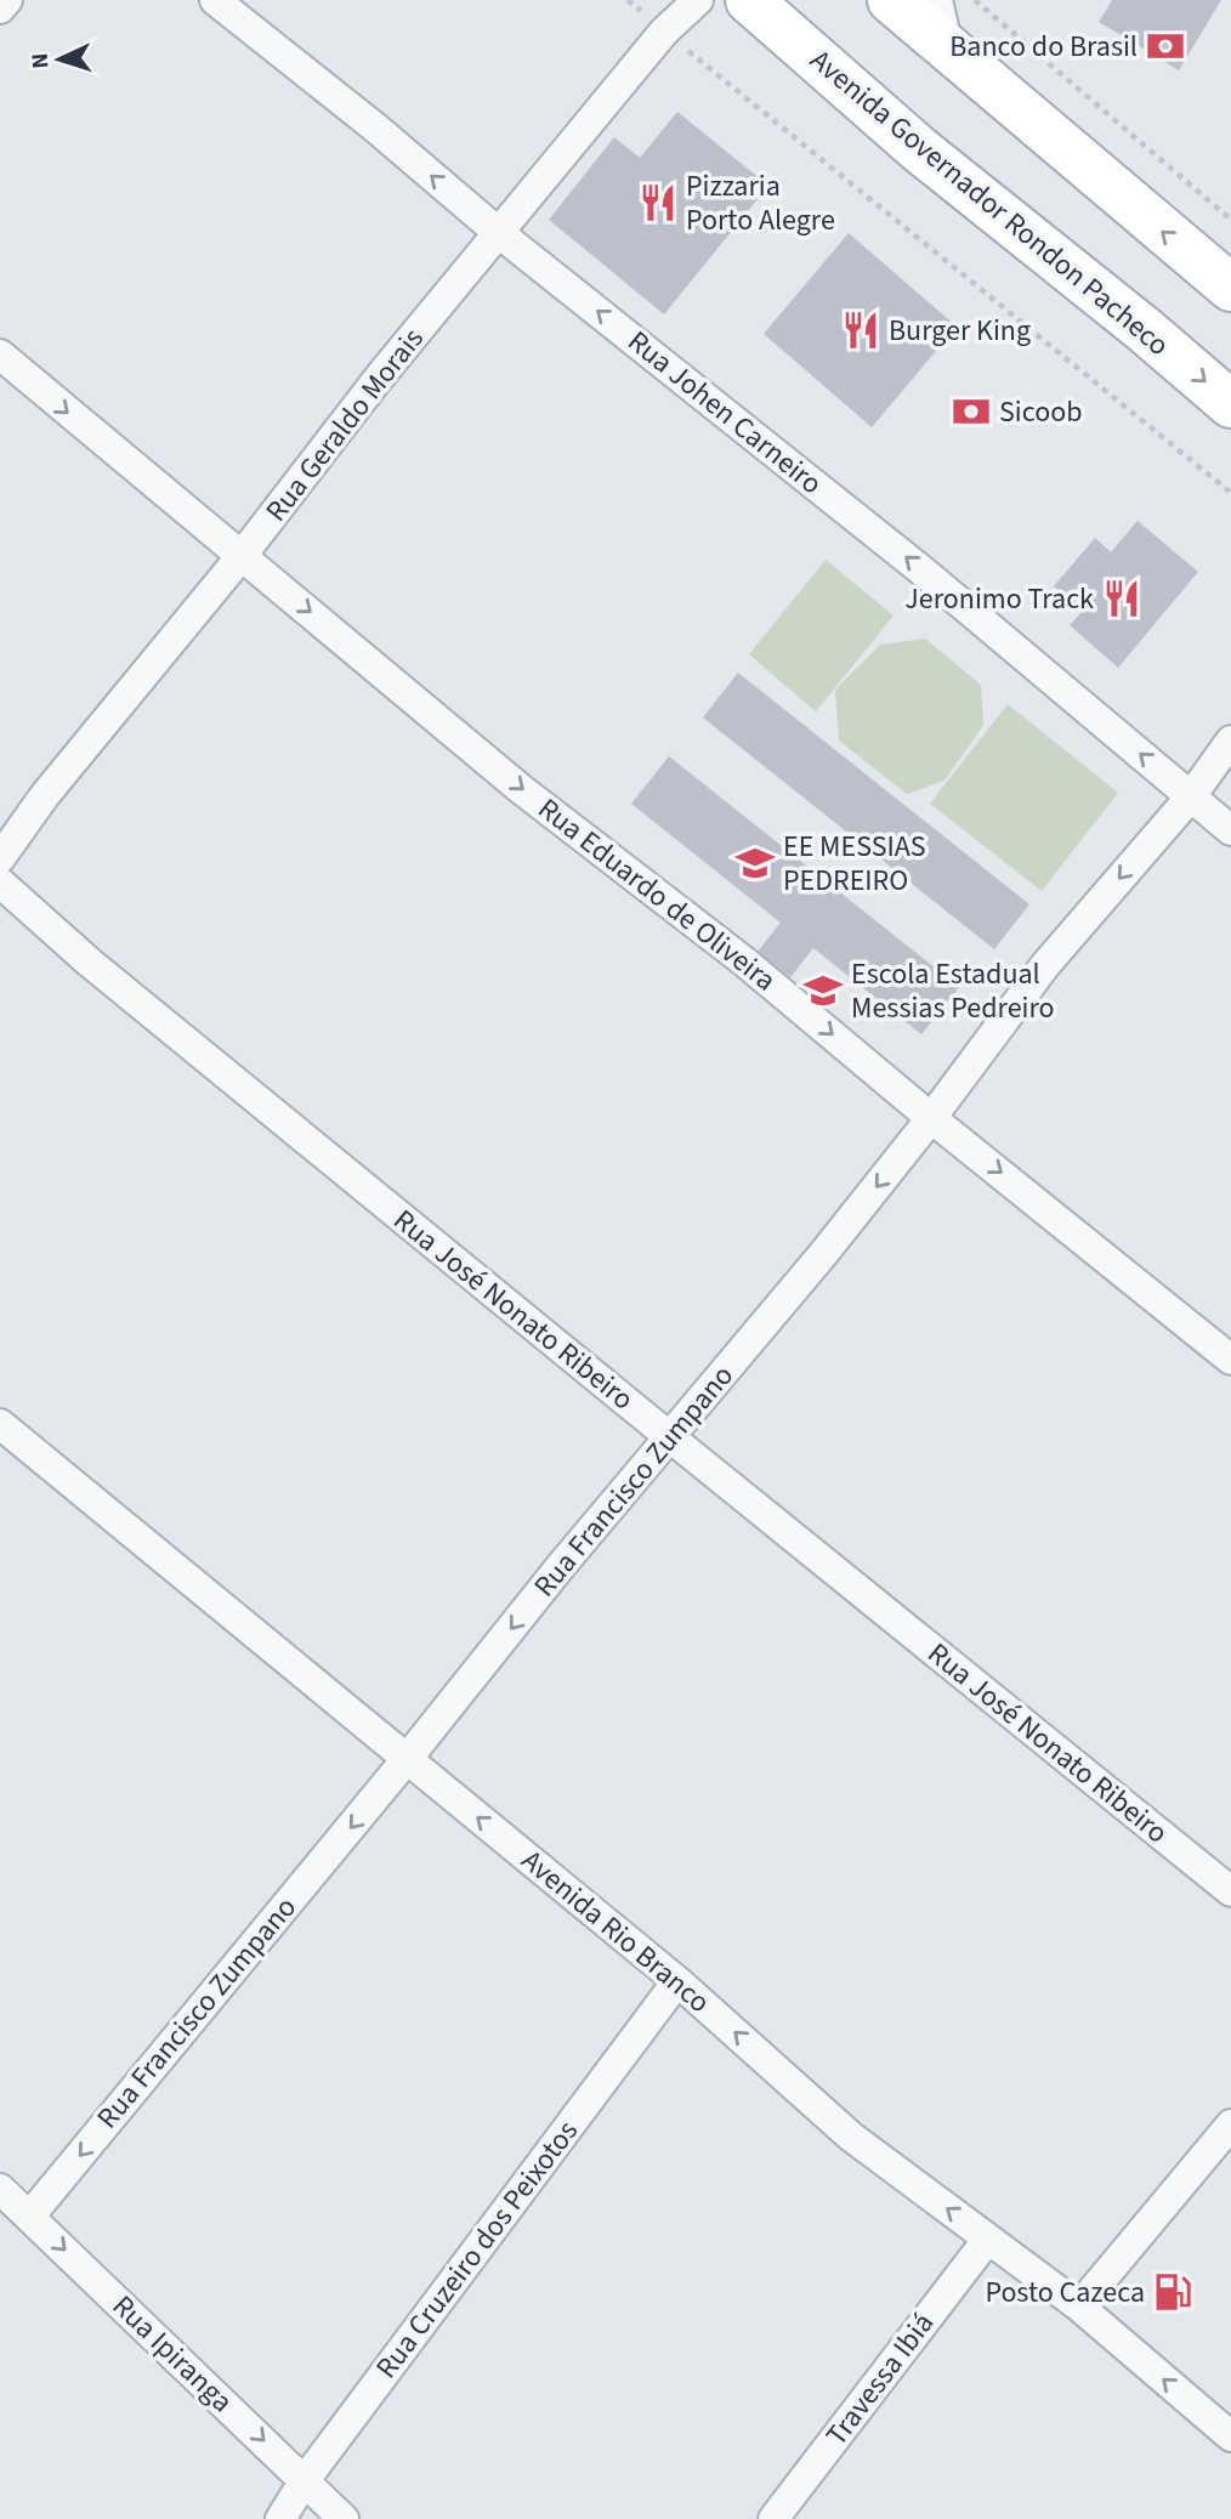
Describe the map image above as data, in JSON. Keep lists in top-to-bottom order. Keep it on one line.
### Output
{"streets":{"main road":["Avenida Governador Rondon Pacheco"],"street":["Rua Johen Carneiro","Rua Geraldo Morais","Rua Eduardo de Oliveira","Rua José Nonato Ribeiro","Rua Francisco Zumpano","Avenida Rio Branco","Rua Cruzeiro dos Peixotos","Rua Ipiranga","Travessa Ibiá"]},"crossings":[["Rua Johen Carneiro","Rua Geraldo Morais"],["Rua Johen Carneiro","Rua Francisco Zumpano"],["Rua Geraldo Morais","Rua Eduardo de Oliveira"],["Rua Eduardo de Oliveira","Rua Francisco Zumpano"],["Rua José Nonato Ribeiro","Rua Francisco Zumpano"],["Rua Francisco Zumpano","Avenida Rio Branco"],["Rua Francisco Zumpano","Rua Ipiranga"],["Avenida Rio Branco","Rua Cruzeiro dos Peixotos"],["Avenida Rio Branco","Travessa Ibiá"],["Rua Cruzeiro dos Peixotos","Rua Ipiranga"]],"one_way":["Rua Johen Carneiro","Rua Eduardo de Oliveira","Rua Francisco Zumpano","Avenida Rio Branco","Rua Ipiranga"],"places":{"bank":["Banco do Brasil","Sicoob"],"restaurant":["Pizzaria Porto Alegre","Burger King","Jeronimo Track"],"school or university":["EE MESSIAS PEDREIRO","Escola Estadual Messias Pedreiro"],"fuel station":["Posto Cazeca"]},"north":"left"}
